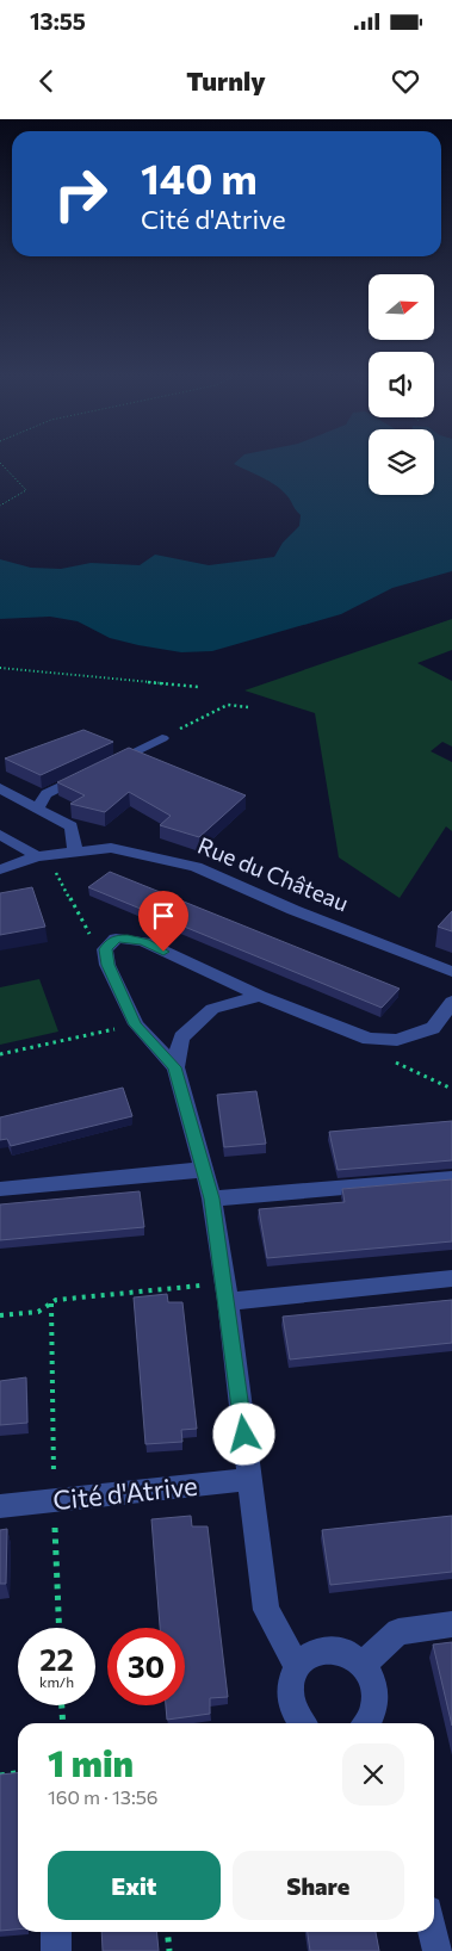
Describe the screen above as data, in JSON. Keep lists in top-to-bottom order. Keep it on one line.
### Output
{"streets":{"street":["Rue du Château","Cité d'Atrive"]},"north":"right","page":{"status":"13:55","header":"Turnly","turn":["140 m","Cité d'Atrive"],"speed":"22 km/h","limit":"30","heading":["1 min","160 m · 13:56"],"buttons":["Exit","Share"]}}
